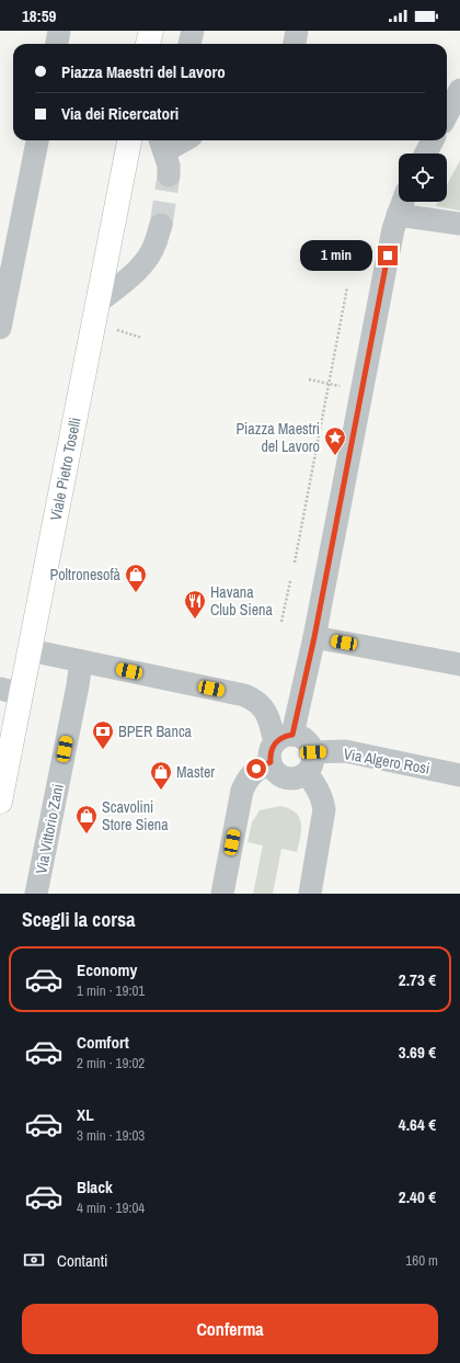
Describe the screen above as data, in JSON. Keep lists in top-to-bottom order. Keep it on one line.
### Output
{"streets":{"main road":["Viale Pietro Toselli"],"lane":["Via Algero Rosi","Via Vittorio Zani"]},"places":{"place":["Piazza Maestri del Lavoro"],"shop":["Poltronesofà","Master","Scavolini Store Siena"],"restaurant":["Havana Club Siena"],"bank":["BPER Banca"]},"page":{"status":"18:59","banner":["Piazza Maestri del Lavoro","Via dei Ricercatori"],"bubble":"1 min","heading":"Scegli la corsa","list":[{"name":"Economy","note":"1 min · 19:01","value":"2.73 €"},{"name":"Comfort","note":"2 min · 19:02","value":"3.69 €"},{"name":"XL","note":"3 min · 19:03","value":"4.64 €"},{"name":"Black","note":"4 min · 19:04","value":"2.40 €"}],"pay":["Contanti","160 m"],"buttons":"Conferma"}}
